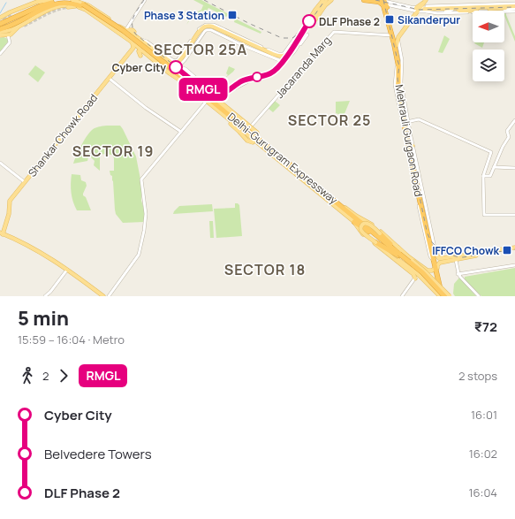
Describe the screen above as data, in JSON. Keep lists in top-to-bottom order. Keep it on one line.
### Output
{"streets":{"highway":["Mehrauli Gurgaon Road","Delhi-Gurugram Expressway"],"main road":["Shankar Chowk Road"],"street":["Jacaranda Marg"]},"crossings":[["Jacaranda Marg","Mehrauli Gurgaon Road"],["Jacaranda Marg","Delhi-Gurugram Expressway"],["Mehrauli Gurgaon Road","Delhi-Gurugram Expressway"]],"districts":["SECTOR 25A","SECTOR 25","SECTOR 19","SECTOR 18"],"places":{"transit":["Phase 3 Station","Sikanderpur","IFFCO Chowk"],"other":["DLF Phase 2","Cyber City"]},"lines":["metro line RMGL"],"north":"left","page":{"on_map":"RMGL","heading":["5 min","15:59 – 16:04 · Metro","₹72"],"legs":["2","RMGL","2 stops"],"list":[{"name":"Cyber City","value":"16:01"},{"name":"Belvedere Towers","value":"16:02"},{"name":"DLF Phase 2","value":"16:04"}]}}
